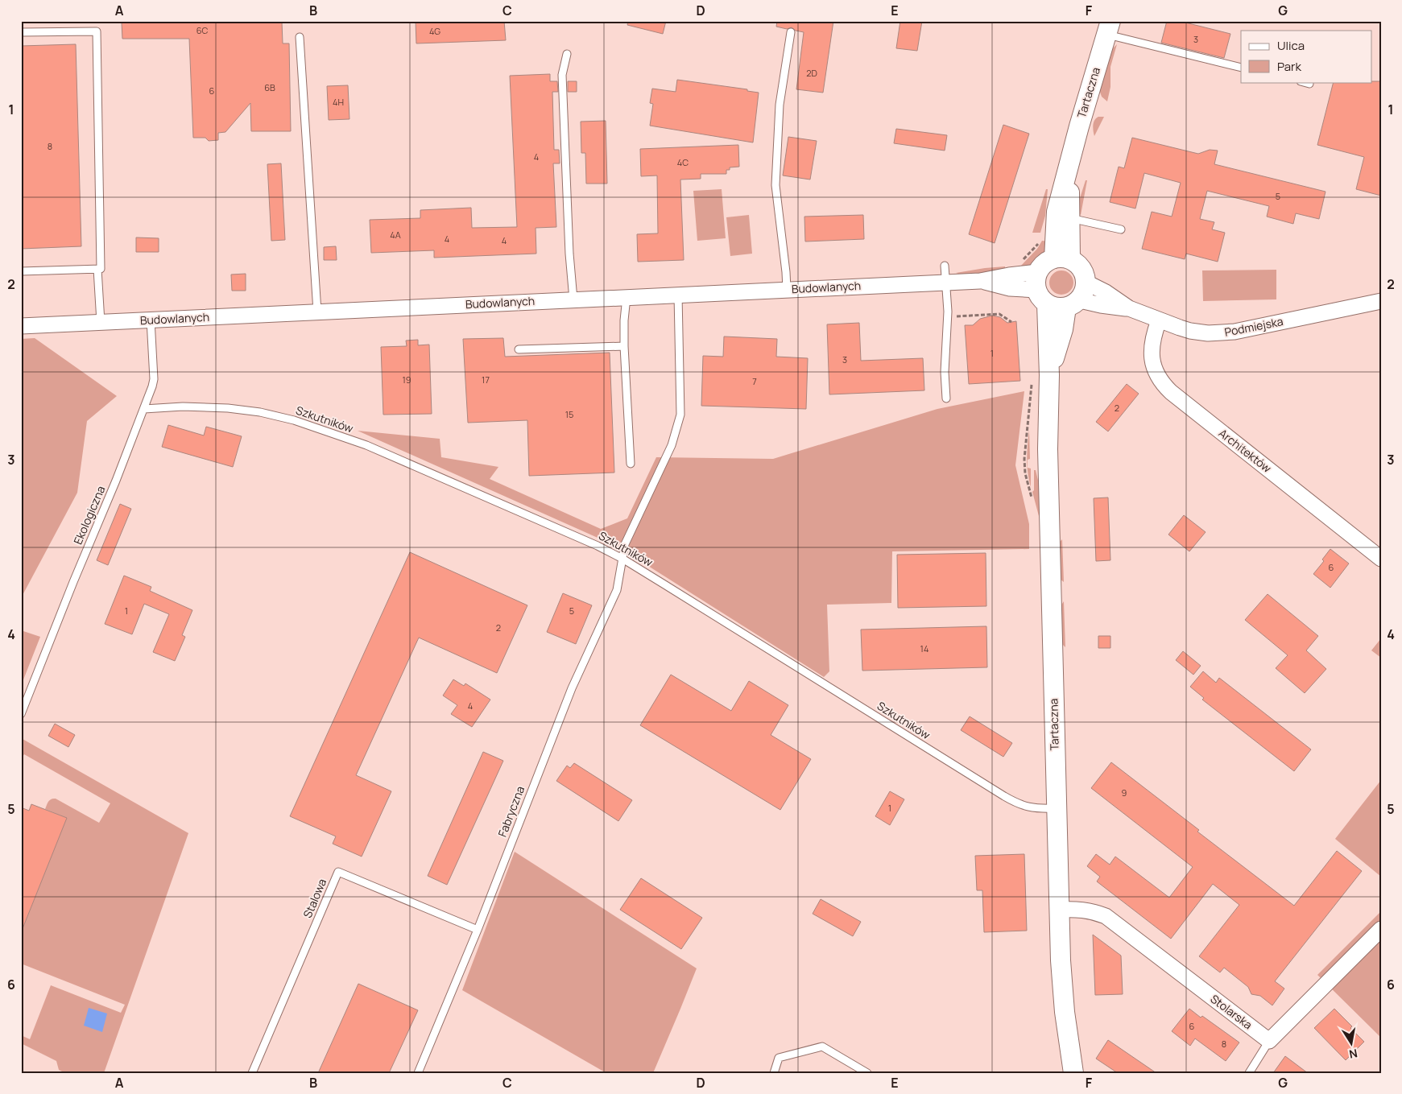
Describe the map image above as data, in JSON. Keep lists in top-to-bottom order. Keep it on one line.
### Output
{"streets":{"street":["Tartaczna","Budowlanych","Podmiejska","Architektów","Stolarska"],"lane":["Szkutników","Ekologiczna","Fabryczna","Stalowa"]},"crossings":[["Tartaczna","Budowlanych"],["Tartaczna","Podmiejska"],["Tartaczna","Szkutników"],["Tartaczna","Stolarska"],["Budowlanych","Podmiejska"],["Budowlanych","Ekologiczna"],["Budowlanych","Fabryczna"],["Podmiejska","Architektów"],["Szkutników","Ekologiczna"],["Szkutników","Fabryczna"],["Fabryczna","Stalowa"]],"house_numbers":["6C","4G","3","2D","6B","6","4H","8","4","4C","5","4A","4","4","1","3","19","17","7","2","15","6","1","5","2","14","4","9","1","6","8"],"legend":["Ulica","Park"],"north":"bottom","grid":{"columns":["A","B","C","D","E","F","G"],"rows":["1","2","3","4","5","6"]}}
